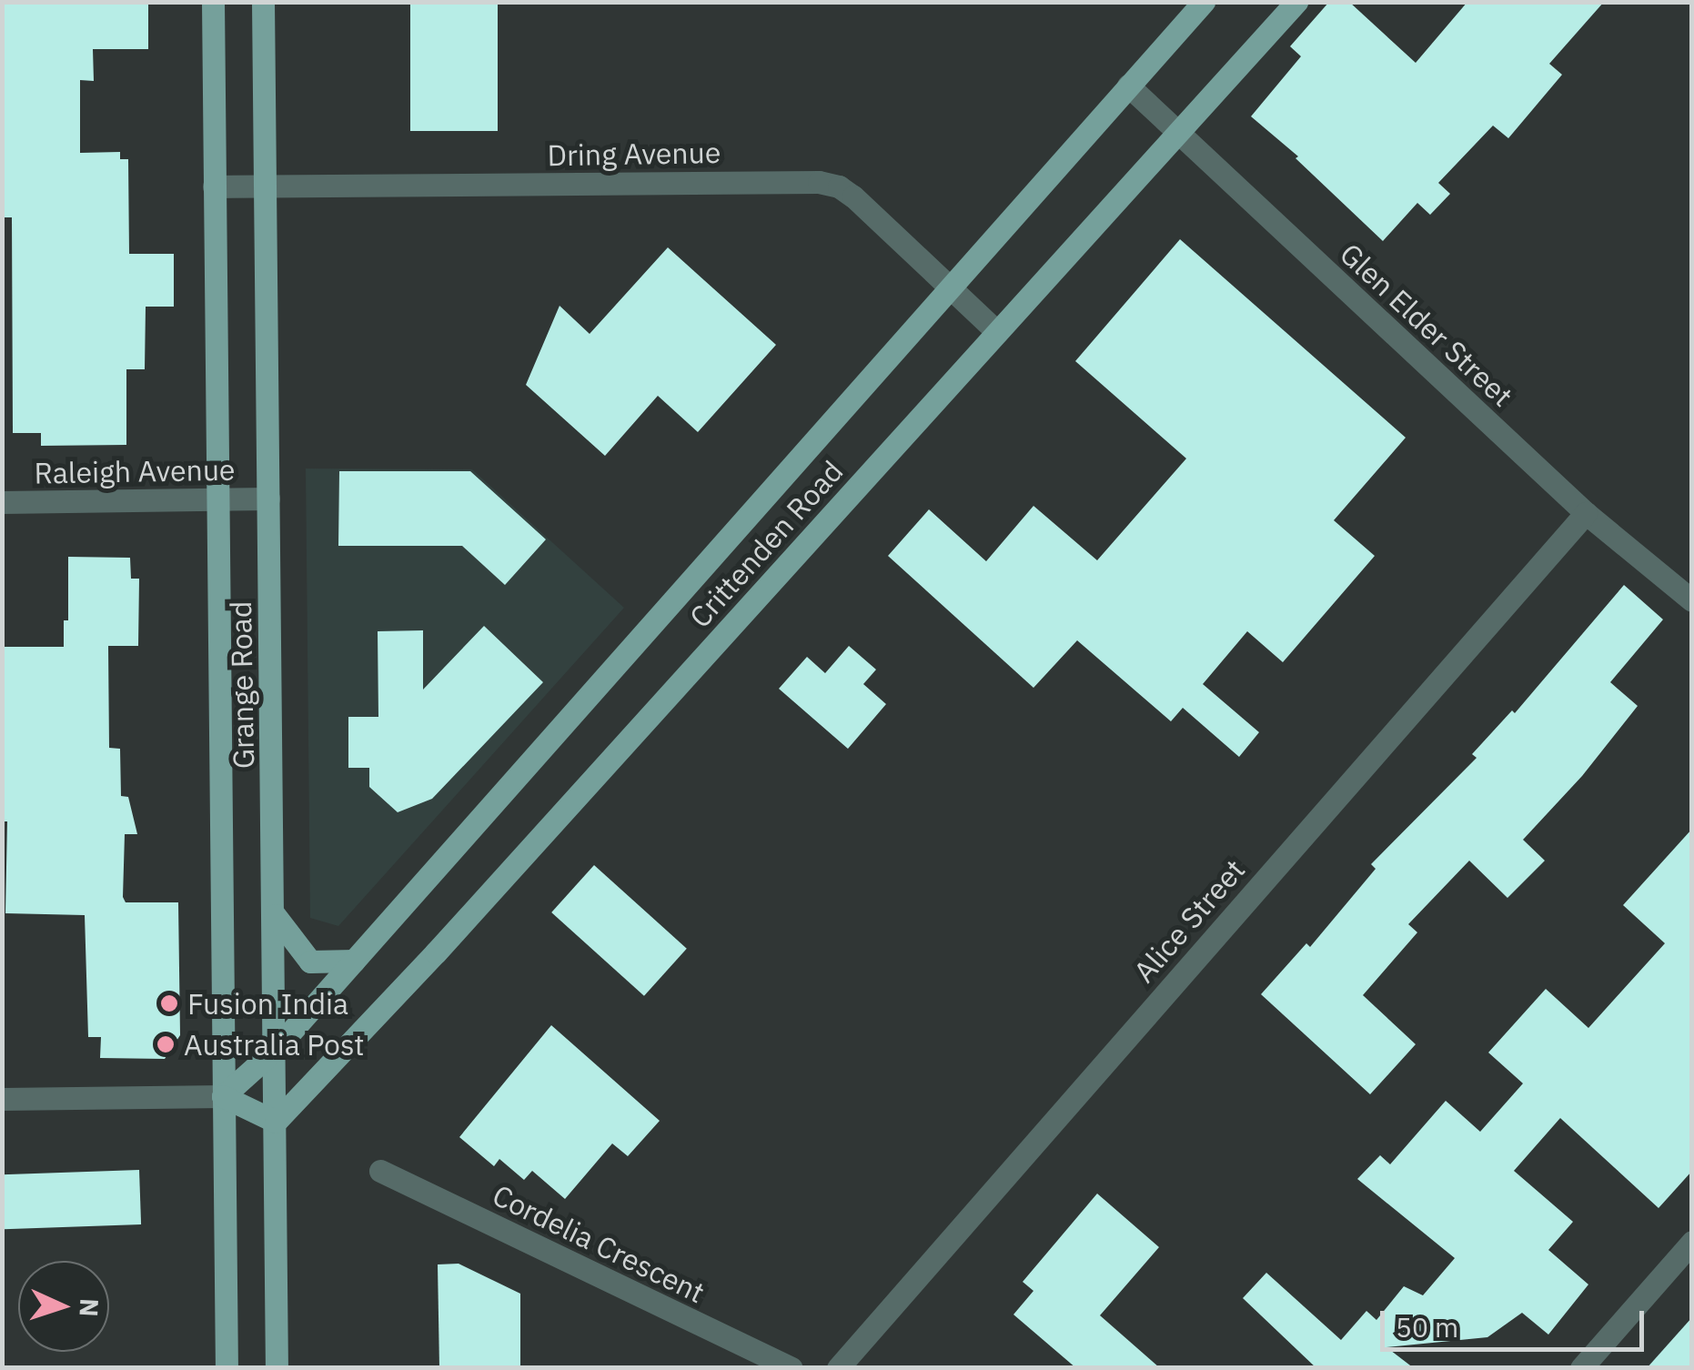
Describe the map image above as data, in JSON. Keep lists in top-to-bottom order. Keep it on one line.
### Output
{"streets":{"main road":["Crittenden Road","Grange Road"],"street":["Dring Avenue","Glen Elder Street","Raleigh Avenue","Alice Street","Cordelia Crescent"]},"crossings":[["Dring Avenue","Crittenden Road"],["Dring Avenue","Grange Road"],["Glen Elder Street","Crittenden Road"],["Glen Elder Street","Alice Street"],["Raleigh Avenue","Grange Road"],["Crittenden Road","Grange Road"]],"places":["Fusion India","Australia Post"],"scale_bar":"50 m","north":"right"}
